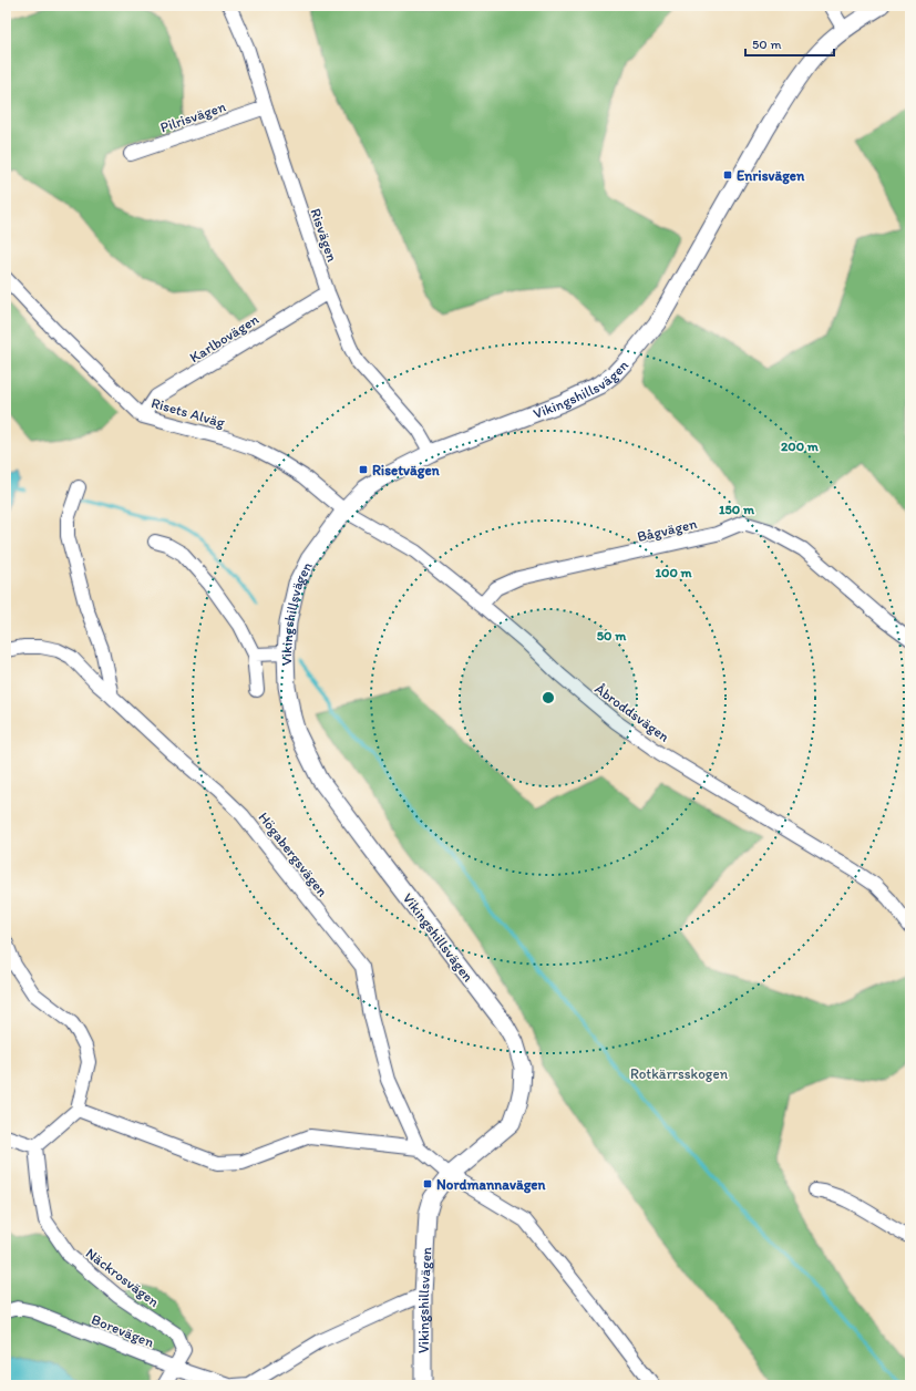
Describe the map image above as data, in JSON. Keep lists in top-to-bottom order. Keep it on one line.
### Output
{"streets":{"street":["Pilrisvägen","Risvägen","Karlbovägen","Vikingshillsvägen","Risets Alväg","Bågvägen","Åbroddsvägen","Högabergsvägen","Näckrosvägen","Borevägen"]},"crossings":[["Pilrisvägen","Risvägen"],["Risvägen","Karlbovägen"],["Risvägen","Vikingshillsvägen"],["Karlbovägen","Risets Alväg"],["Vikingshillsvägen","Risets Alväg"],["Vikingshillsvägen","Åbroddsvägen"],["Vikingshillsvägen","Högabergsvägen"],["Risets Alväg","Åbroddsvägen"],["Bågvägen","Åbroddsvägen"],["Näckrosvägen","Borevägen"]],"parks":["Rotkärrsskogen"],"places":{"transit":["Enrisvägen","Risetvägen","Nordmannavägen"]},"scale_bar":"50 m","rings":["200 m","150 m","100 m","50 m"]}
